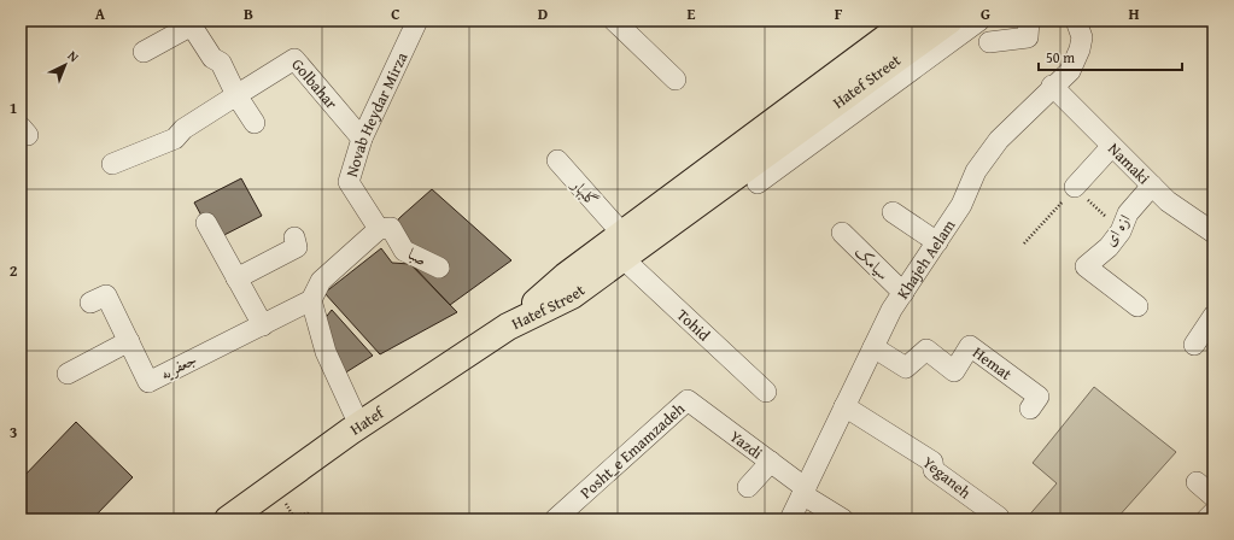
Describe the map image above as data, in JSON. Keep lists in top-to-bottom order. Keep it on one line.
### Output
{"streets":{"main road":["Hatef Street","Hatef"],"street":["Golbahar","Novab Heydar Mirza","Namaki","گلبهار","ازه ای","صبا","Khajeh Aelam","سیامک","Tohid","Hemat","جعفریه","Yazdi","Posht_e Emamzadeh","Yeganeh"]},"crossings":[["Hatef Street","Tohid"],["Hatef Street","Hatef"],["Golbahar","Novab Heydar Mirza"],["Novab Heydar Mirza","صبا"],["Namaki","ازه ای"],["Namaki","Khajeh Aelam"],["Khajeh Aelam","سیامک"],["Khajeh Aelam","Hemat"],["Khajeh Aelam","Yazdi"],["Khajeh Aelam","Yeganeh"],["Yazdi","Posht_e Emamzadeh"]],"scale_bar":"50 m","north":"top right","grid":{"columns":["A","B","C","D","E","F","G","H"],"rows":["1","2","3"]}}
